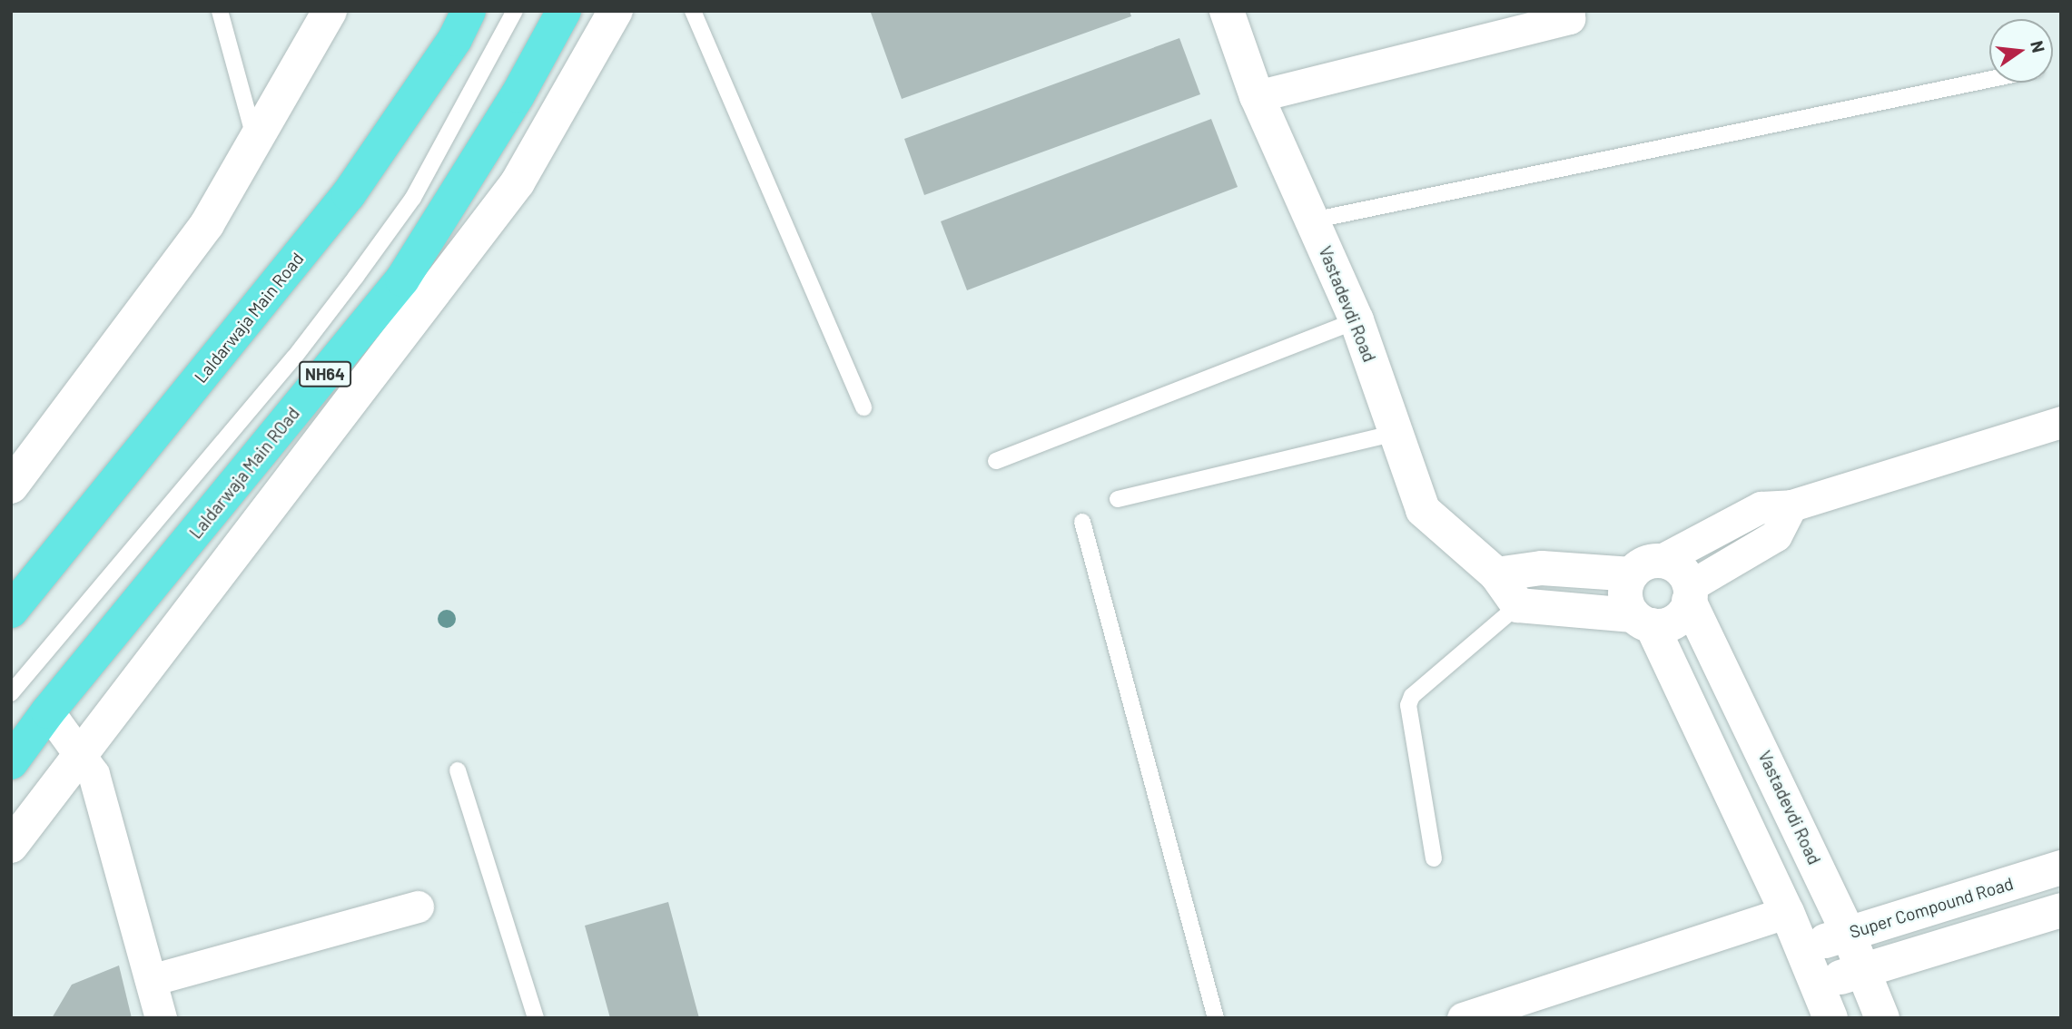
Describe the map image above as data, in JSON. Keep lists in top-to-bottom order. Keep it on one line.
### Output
{"streets":{"highway":["Laldarwaja Main Road","NH64","Laldarwaja Main ROad"],"street":["Vastadevdi Road","Super Compound Road"]},"crossings":[["Vastadevdi Road","Super Compound Road"]],"north":"right"}
